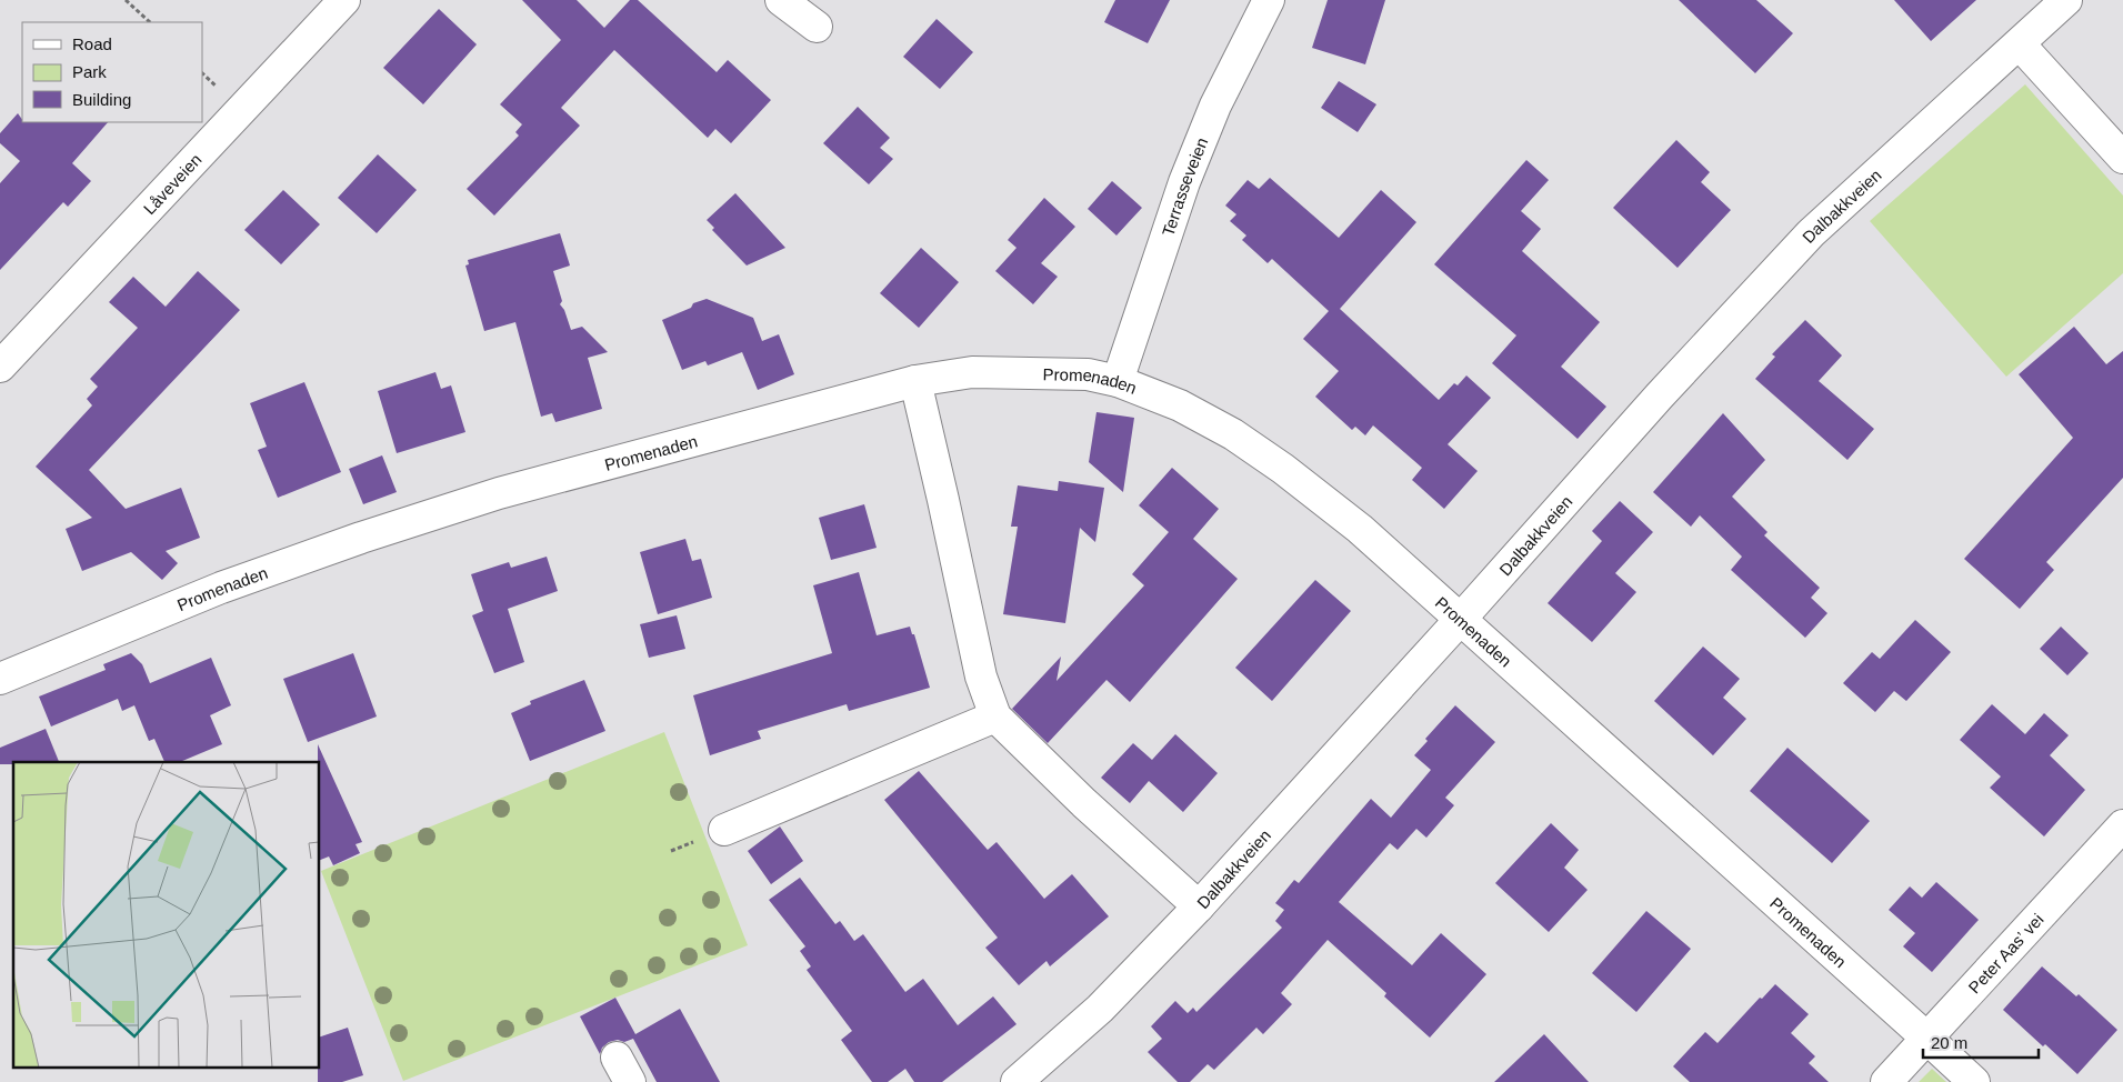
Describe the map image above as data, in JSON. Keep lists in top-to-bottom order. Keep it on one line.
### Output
{"streets":{"street":["Låveveien","Terrasseveien","Dalbakkveien","Promenaden","Peter Aas’ vei"]},"crossings":[["Terrasseveien","Promenaden"],["Dalbakkveien","Promenaden"],["Promenaden","Peter Aas’ vei"]],"legend":["Road","Park","Building"],"scale_bar":"20 m"}
